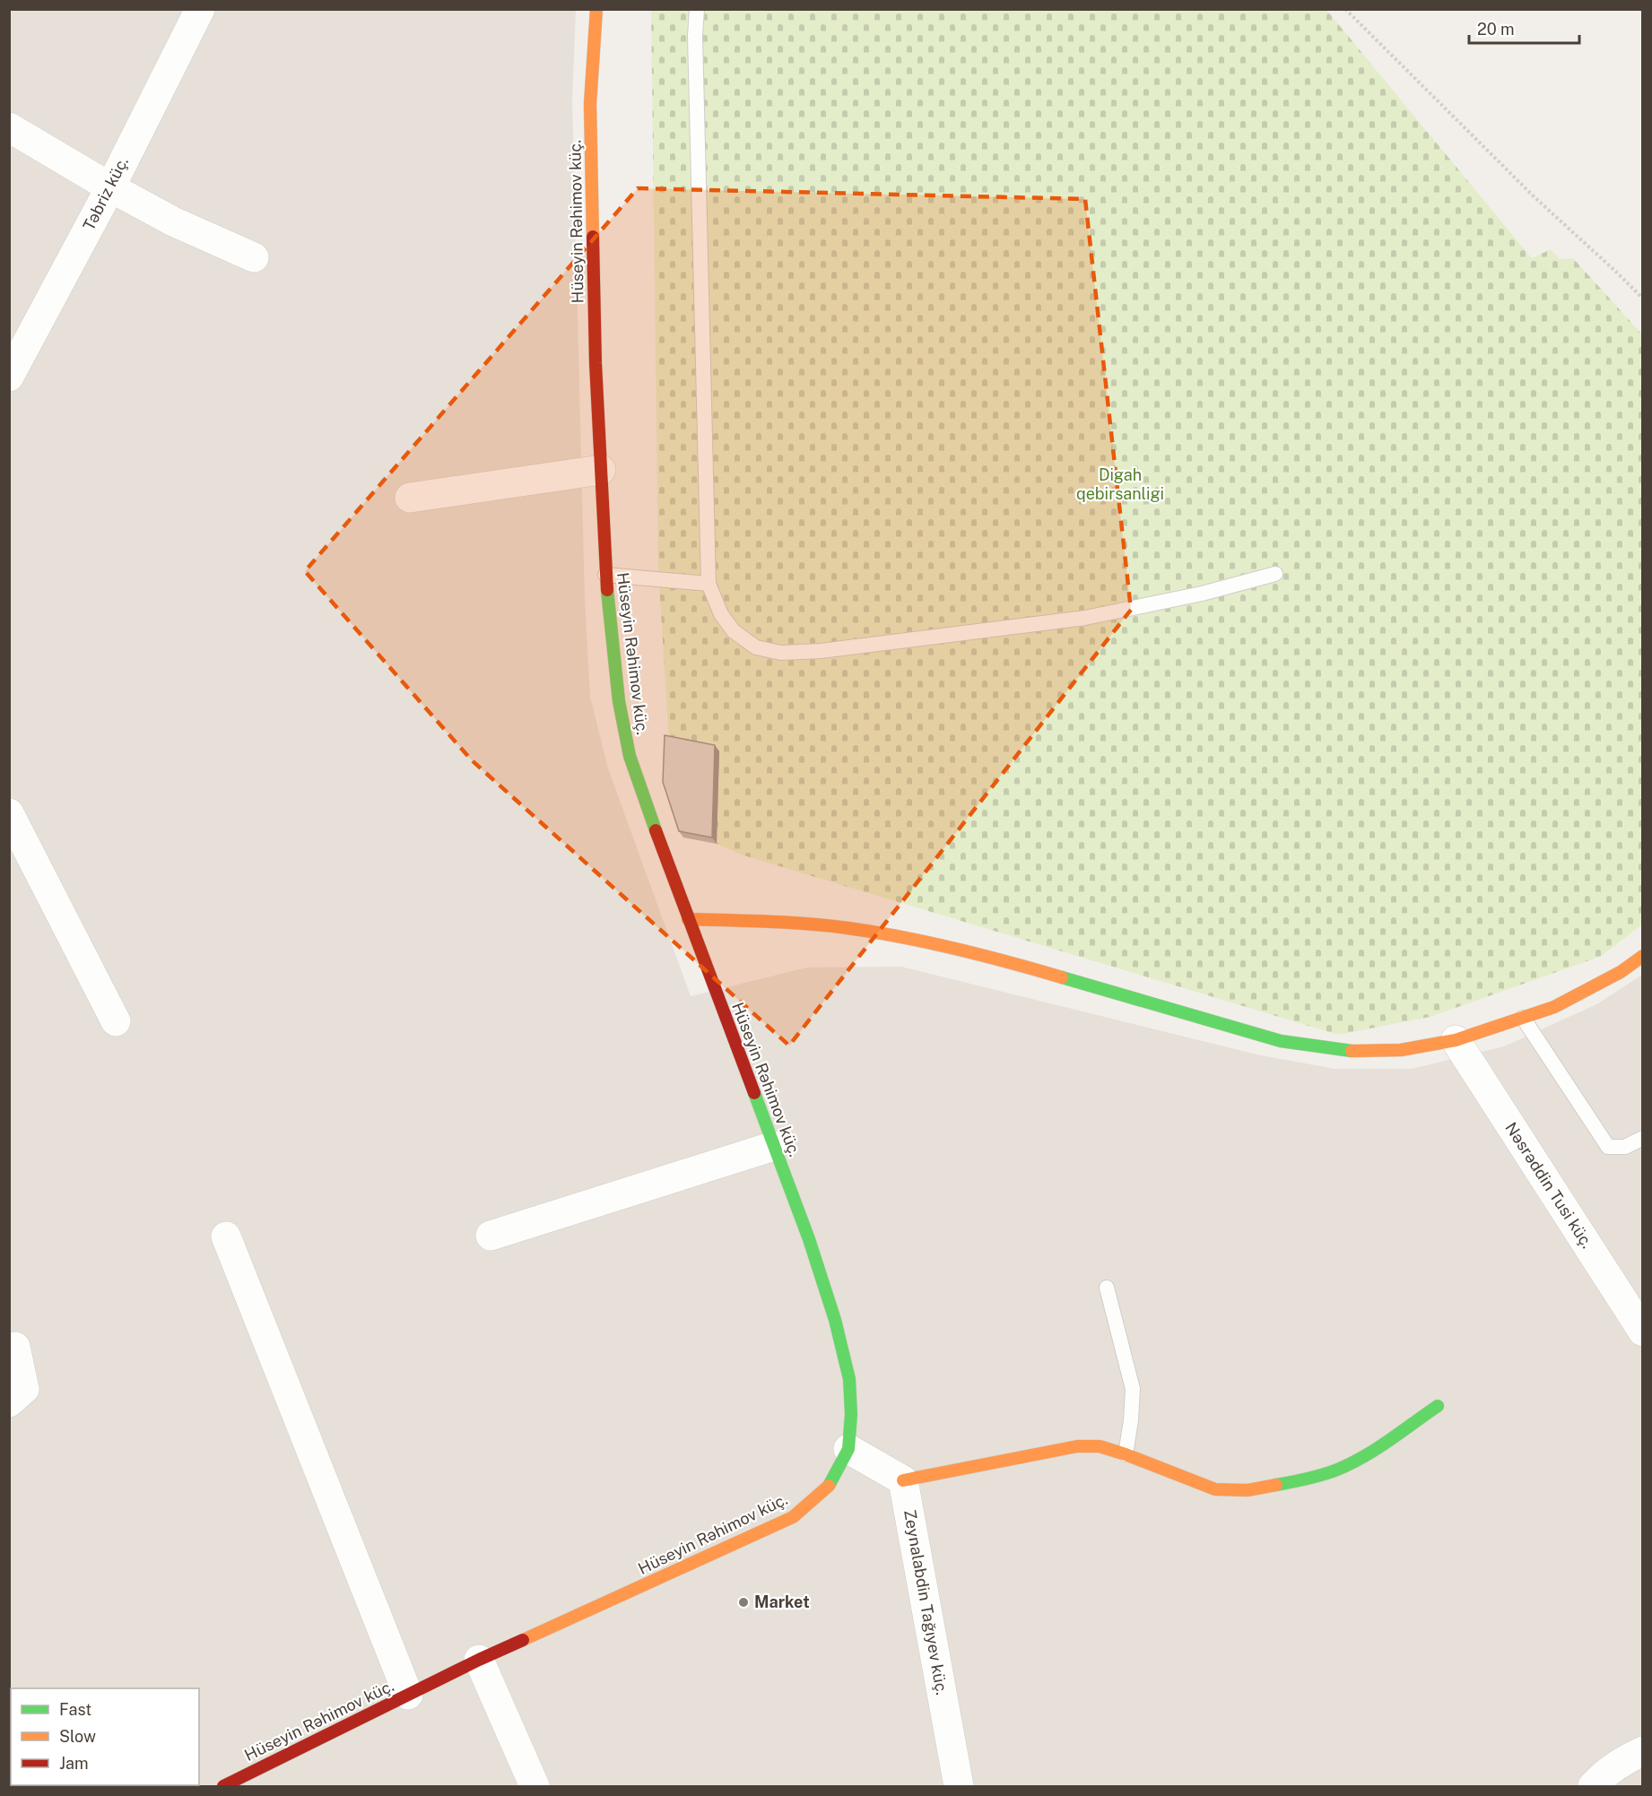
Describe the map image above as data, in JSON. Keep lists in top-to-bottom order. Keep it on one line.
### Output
{"streets":{"main road":["Hüseyin Rəhimov küç."],"street":["Təbriz küç.","Nəsrəddin Tusi küç.","Zeynalabdin Tağıyev küç."]},"parks":["Digah qebirsanligi"],"places":["Market"],"legend":["Fast","Slow","Jam"],"scale_bar":"20 m"}
